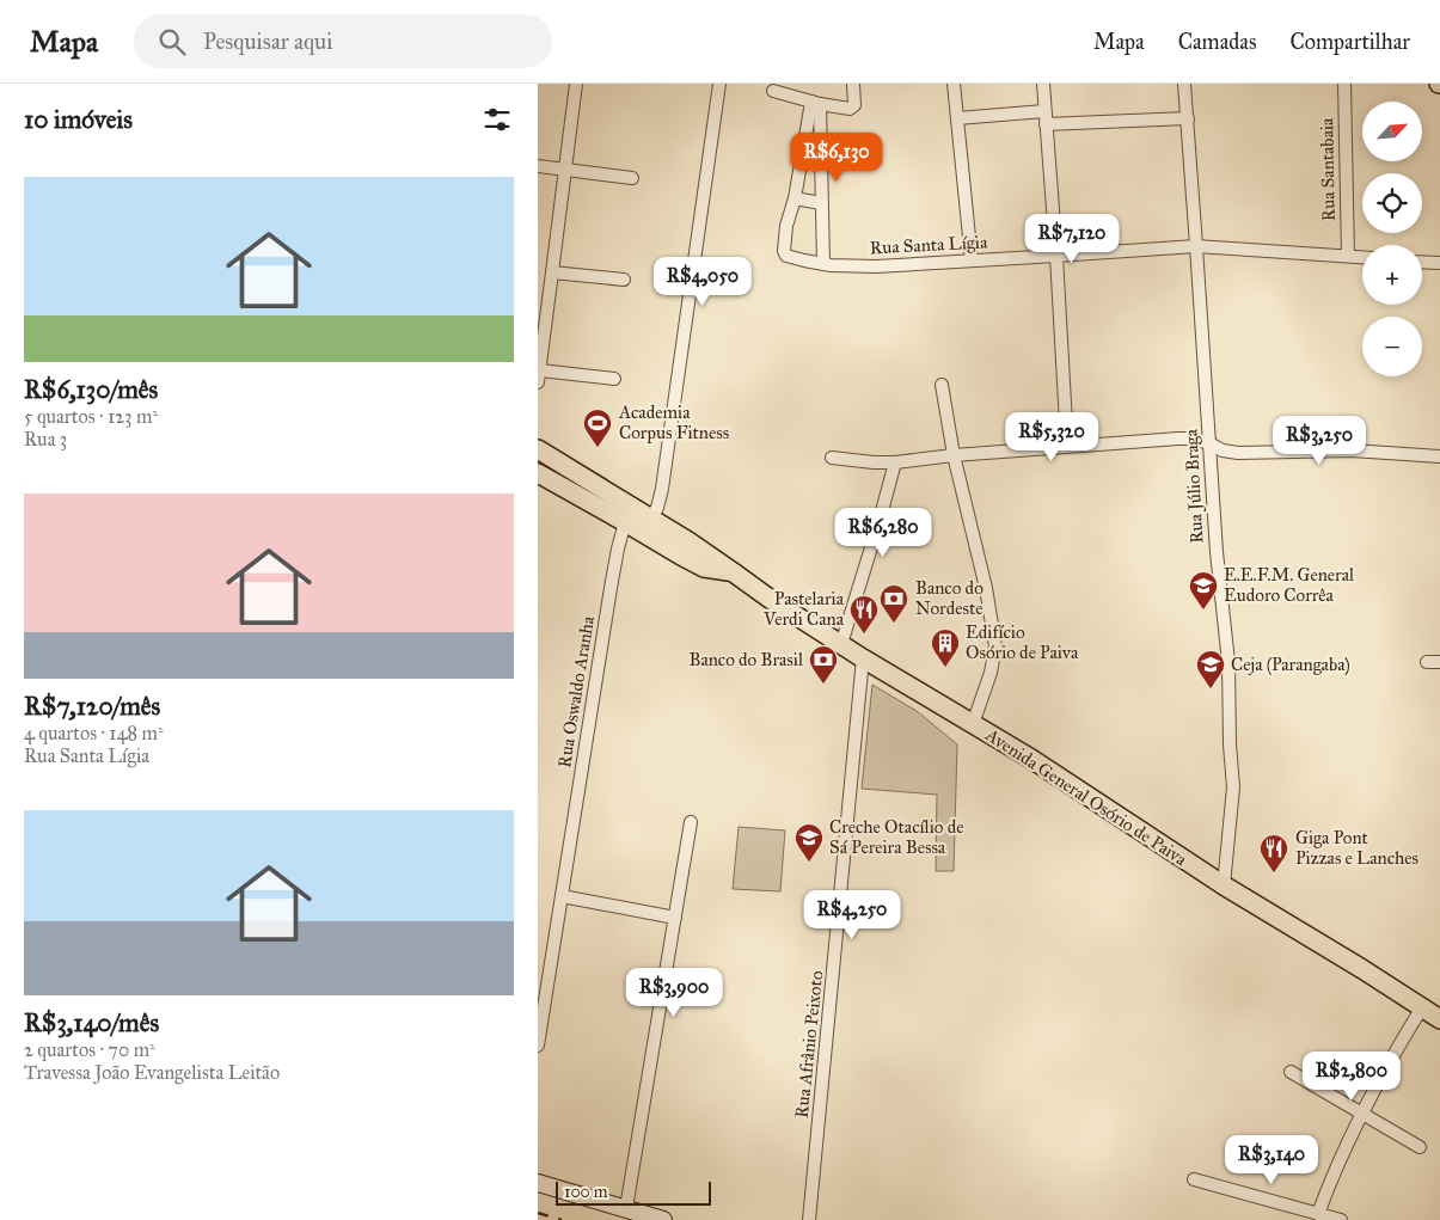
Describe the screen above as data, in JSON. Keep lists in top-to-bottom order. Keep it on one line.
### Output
{"streets":{"main road":["Avenida General Osório de Paiva"],"street":["Rua Santabaia","Rua Santa Lígia","Rua Júlio Braga","Rua Oswaldo Aranha","Rua Afrânio Peixoto"]},"crossings":[["Rua Santabaia","Rua Santa Lígia"],["Rua Santa Lígia","Rua Júlio Braga"],["Rua Júlio Braga","Avenida General Osório de Paiva"],["Rua Oswaldo Aranha","Avenida General Osório de Paiva"],["Avenida General Osório de Paiva","Rua Afrânio Peixoto"]],"places":{"sports":["Academia Corpus Fitness"],"school or university":["E.E.F.M. General Eudoro Corrêa","Ceja (Parangaba)","Creche Otacílio de Sá Pereira Bessa"],"bank":["Banco do Nordeste","Banco do Brasil"],"restaurant":["Pastelaria Verdi Cana","Giga Pont Pizzas e Lanches"],"building":["Edifício Osório de Paiva"]},"scale_bar":"100 m","north":"top right","page":{"header":"Mapa","search":"Pesquisar aqui","nav":["Mapa","Camadas","Compartilhar"],"heading":"10 imóveis","map_buttons":["+","−"],"price":["R$6,130","R$7,120","R$4,050","R$5,320","R$3,250","R$6,280","R$4,250","R$3,900","R$2,800","R$3,140"],"list":[{"name":"R$6,130/mês","note":"5 quartos · 123 m² · Rua 3"},{"name":"R$7,120/mês","note":"4 quartos · 148 m² · Rua Santa Lígia"},{"name":"R$3,140/mês","note":"2 quartos · 70 m² · Travessa João Evangelista Leitão"}],"scale":"100 m"}}
